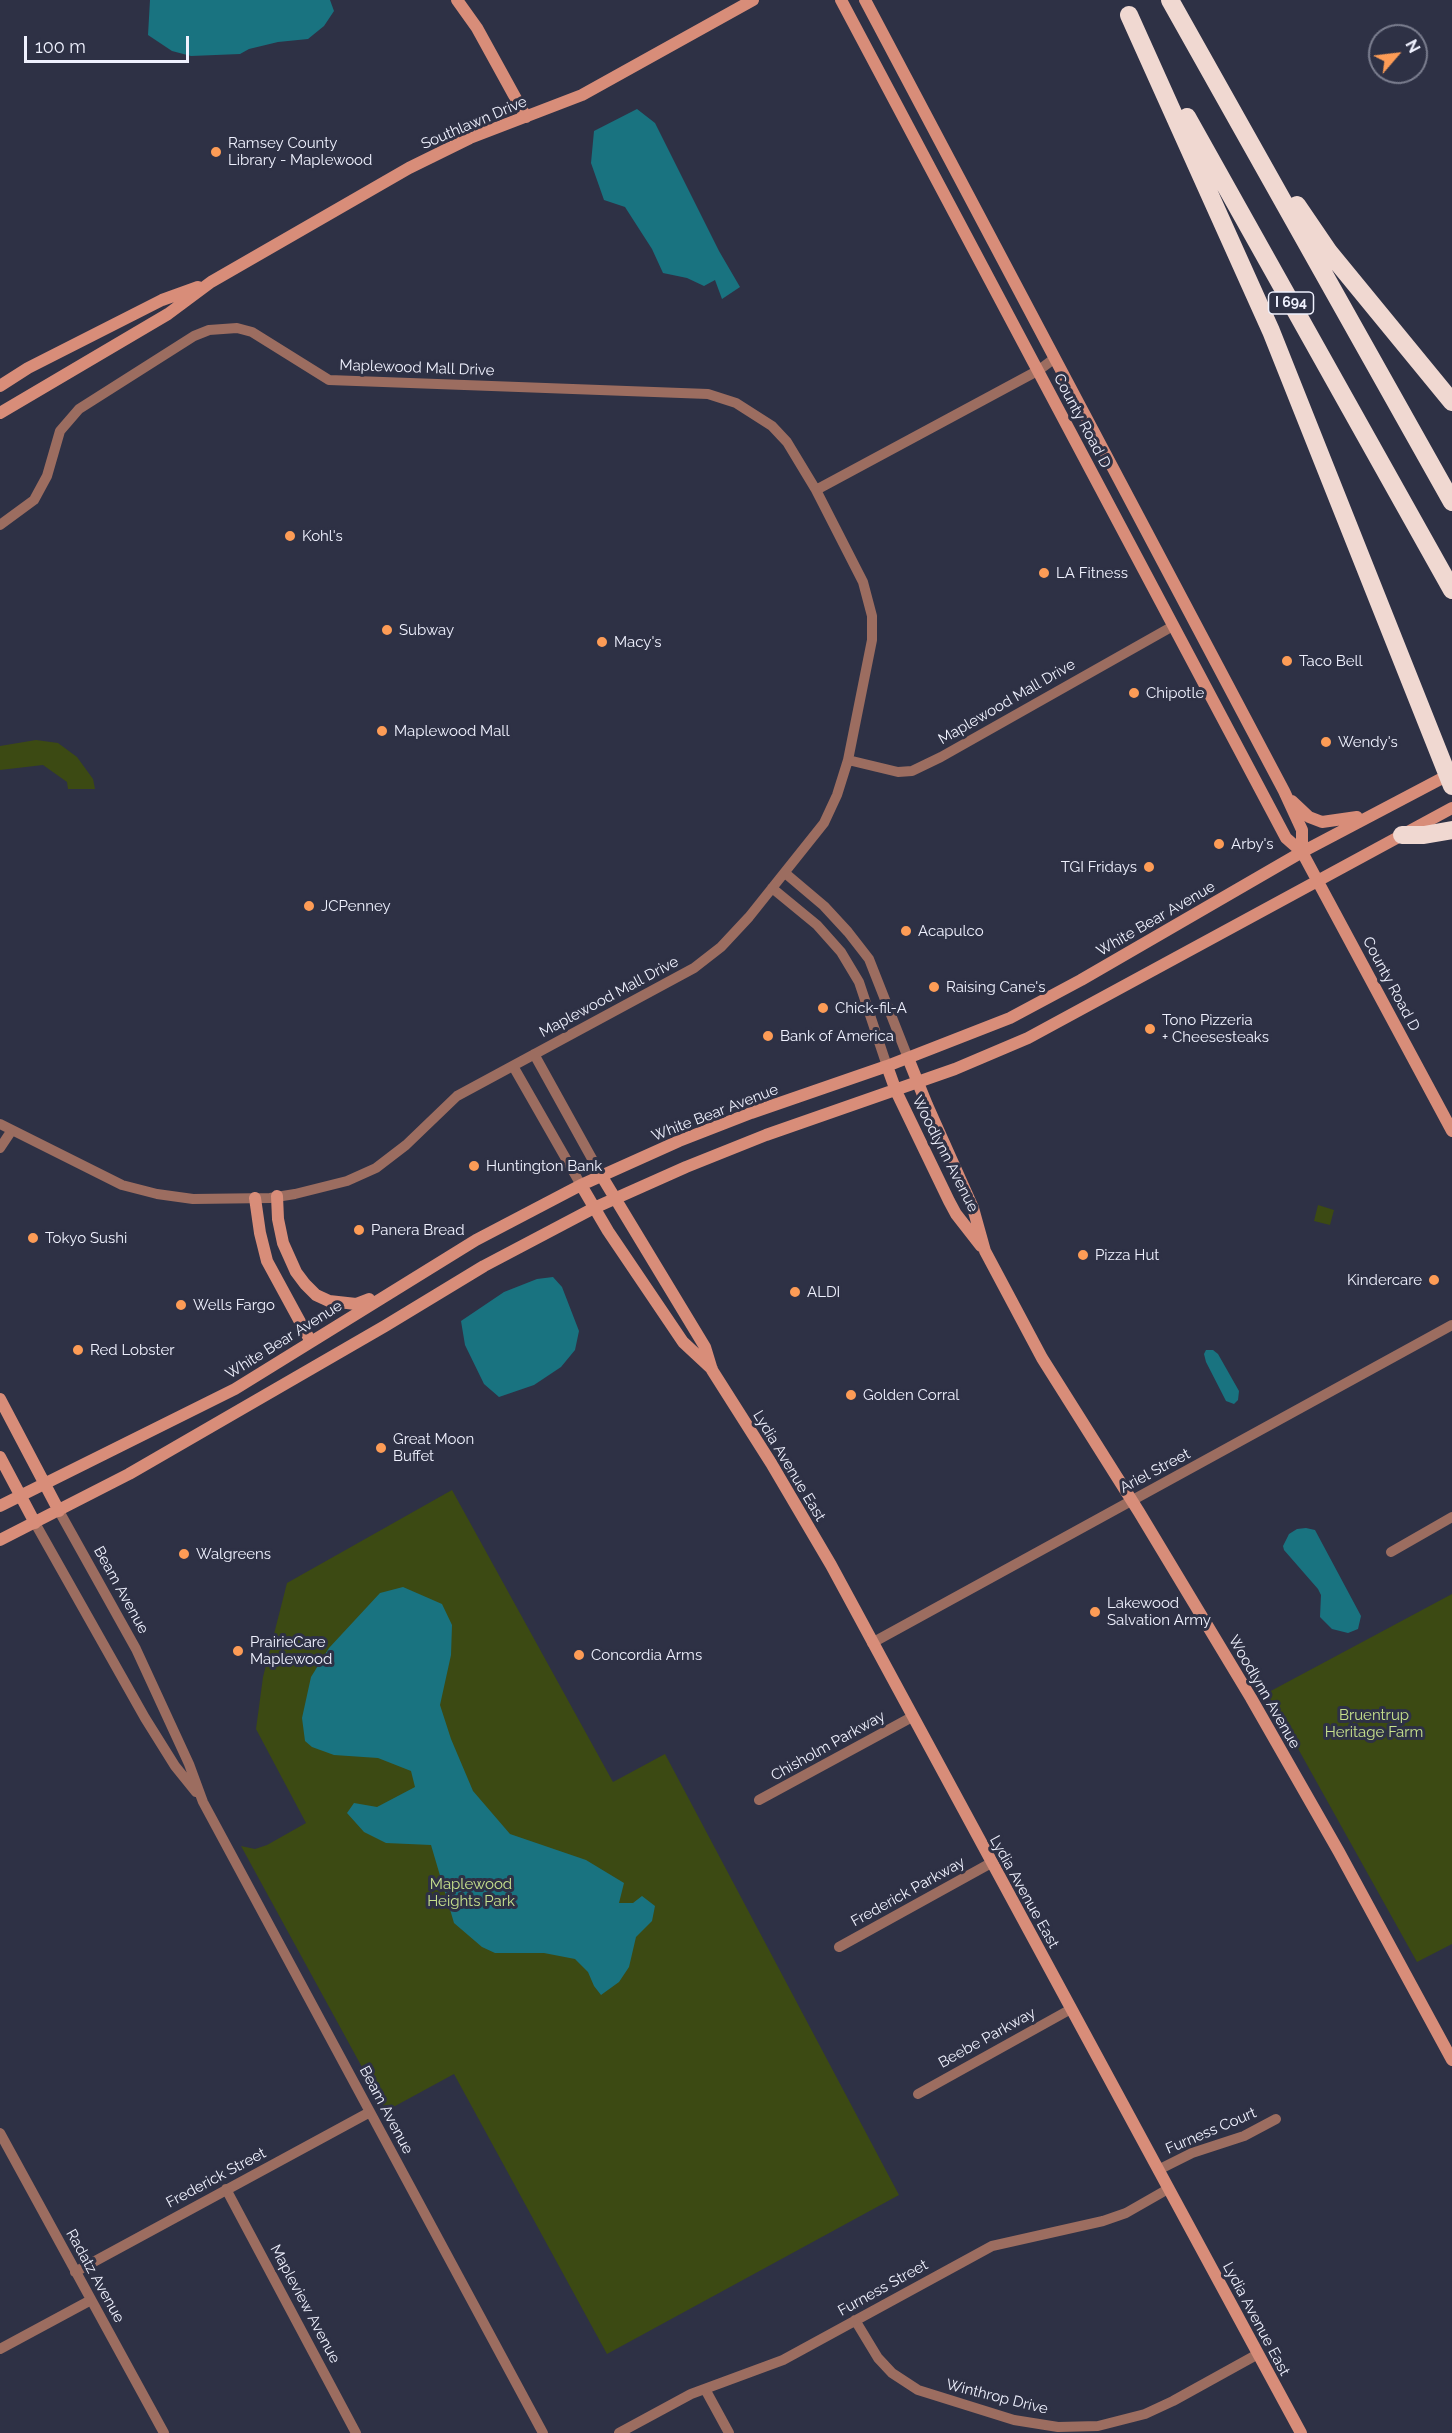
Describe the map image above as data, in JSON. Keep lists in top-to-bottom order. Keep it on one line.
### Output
{"streets":{"highway":["I 694"],"street":["Southlawn Drive","Maplewood Mall Drive","County Road D","White Bear Avenue","Woodlynn Avenue","Lydia Avenue East","Ariel Street","Beam Avenue","Chisholm Parkway","Frederick Parkway","Beebe Parkway","Furness Court","Frederick Street","Radatz Avenue","Furness Street","Mapleview Avenue","Winthrop Drive"]},"crossings":[["Maplewood Mall Drive","County Road D"],["Maplewood Mall Drive","White Bear Avenue"],["Maplewood Mall Drive","Lydia Avenue East"],["County Road D","White Bear Avenue"],["White Bear Avenue","Woodlynn Avenue"],["White Bear Avenue","Lydia Avenue East"],["White Bear Avenue","Beam Avenue"],["Woodlynn Avenue","Ariel Street"],["Lydia Avenue East","Ariel Street"],["Lydia Avenue East","Chisholm Parkway"],["Lydia Avenue East","Frederick Parkway"],["Lydia Avenue East","Beebe Parkway"],["Lydia Avenue East","Furness Court"],["Lydia Avenue East","Furness Street"],["Lydia Avenue East","Winthrop Drive"],["Beam Avenue","Frederick Street"],["Frederick Street","Radatz Avenue"],["Frederick Street","Mapleview Avenue"],["Furness Street","Winthrop Drive"]],"parks":["Bruentrup Heritage Farm","Maplewood Heights Park"],"places":["Ramsey County Library - Maplewood","Kohl's","LA Fitness","Subway","Macy's","Taco Bell","Chipotle","Maplewood Mall","Wendy's","Arby's","TGI Fridays","JCPenney","Acapulco","Raising Cane's","Chick-fil-A","Tono Pizzeria + Cheesesteaks","Bank of America","Huntington Bank","Panera Bread","Tokyo Sushi","Pizza Hut","Kindercare","ALDI","Wells Fargo","Red Lobster","Golden Corral","Great Moon Buffet","Walgreens","Lakewood Salvation Army","PrairieCare Maplewood","Concordia Arms"],"scale_bar":"100 m","north":"top right"}
